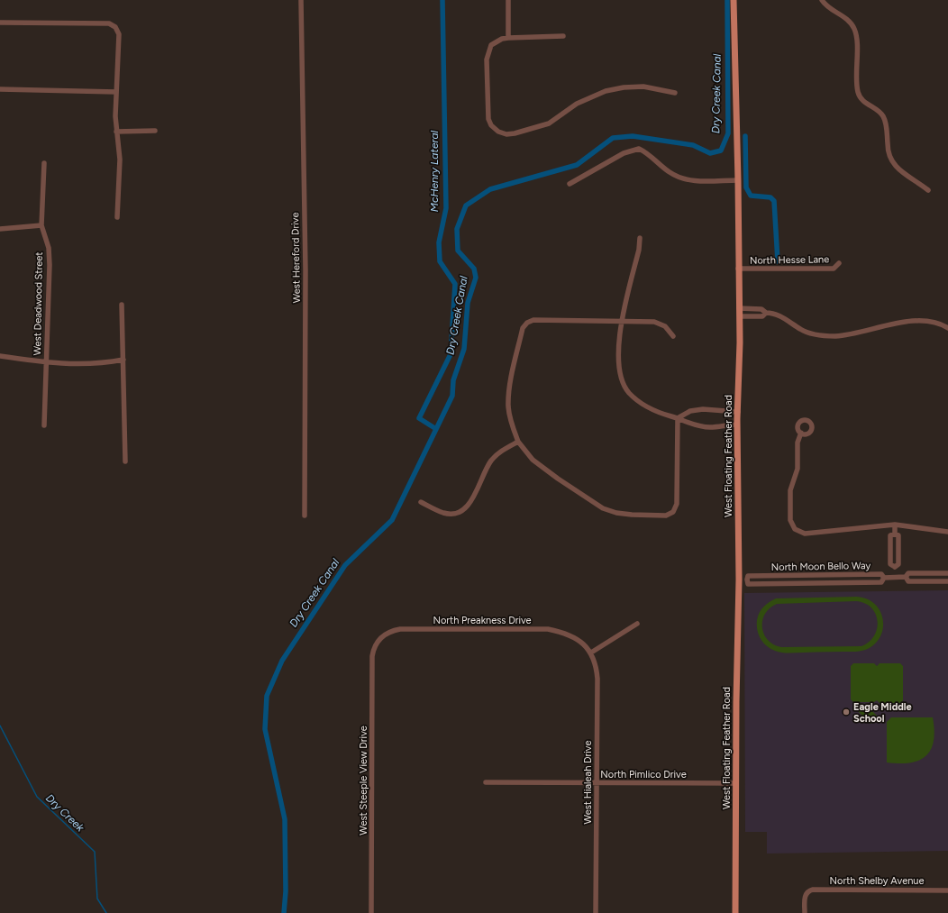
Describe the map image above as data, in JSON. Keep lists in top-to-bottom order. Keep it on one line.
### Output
{"streets":{"main road":["West Floating Feather Road"],"street":["West Hereford Drive","North Hesse Lane","West Deadwood Street","North Moon Bello Way","North Preakness Drive","North Pimlico Drive","West Steeple View Drive","West Hialeah Drive","North Shelby Avenue"]},"crossings":[["North Hesse Lane","West Floating Feather Road"],["West Floating Feather Road","North Moon Bello Way"],["West Floating Feather Road","North Pimlico Drive"],["North Preakness Drive","West Steeple View Drive"],["North Preakness Drive","West Hialeah Drive"],["North Pimlico Drive","West Hialeah Drive"]],"water":["Dry Creek Canal","McHenry Lateral","Dry Creek"],"places":["Eagle Middle School"]}
